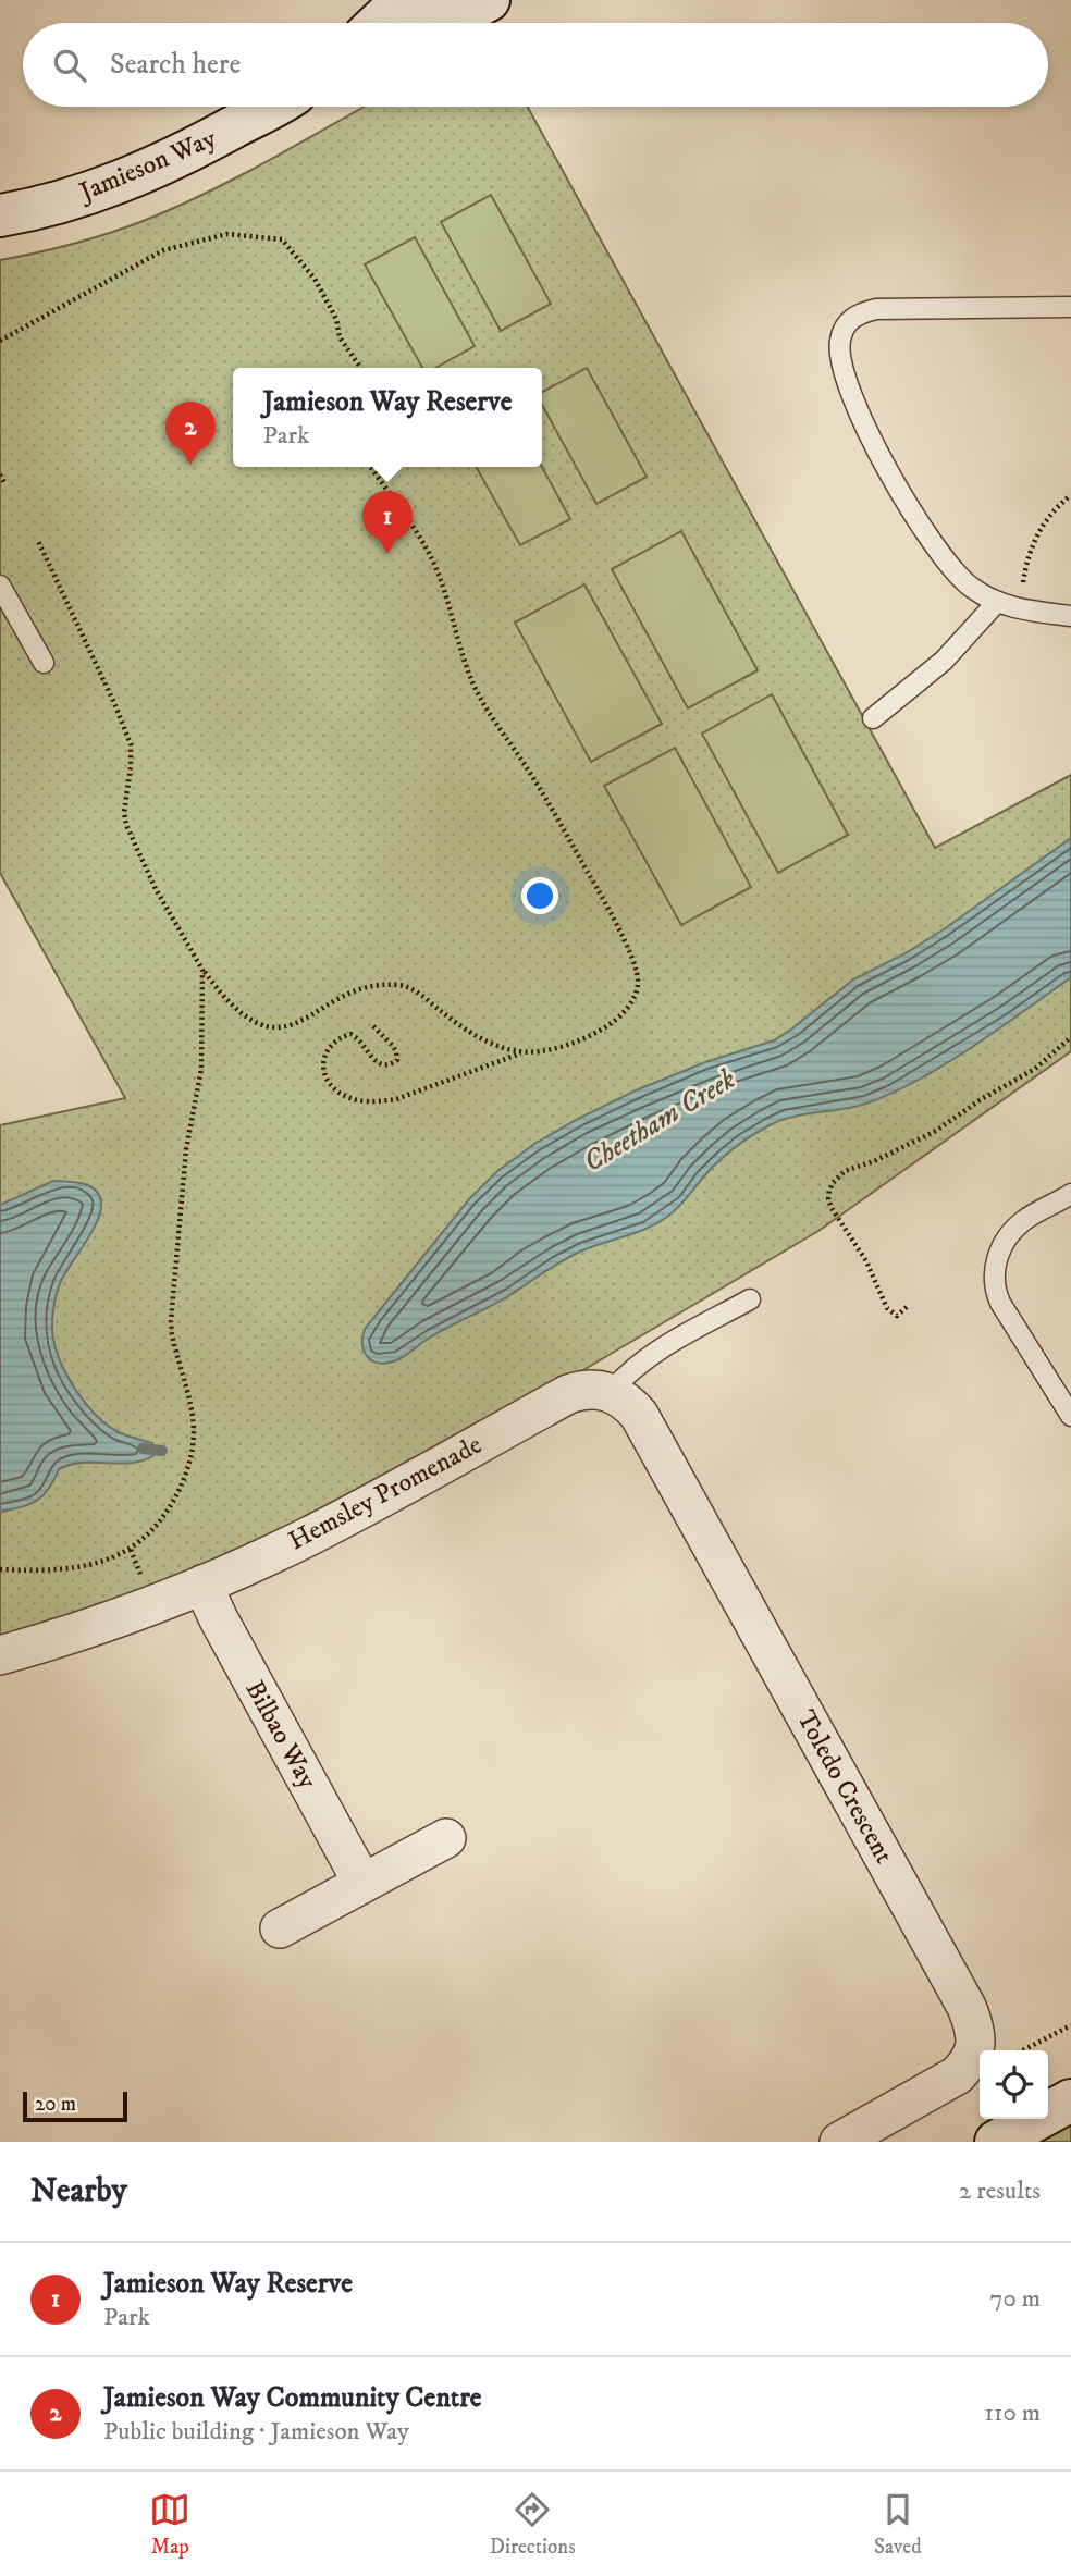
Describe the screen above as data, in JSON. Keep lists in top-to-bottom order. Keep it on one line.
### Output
{"streets":{"street":["Jamieson Way","Hemsley Promenade","Bilbao Way","Toledo Crescent"]},"crossings":[["Hemsley Promenade","Bilbao Way"],["Hemsley Promenade","Toledo Crescent"]],"water":["Cheetham Creek"],"scale_bar":"20 m","page":{"search":"Search here","popup":["Jamieson Way Reserve","Park"],"pins":["2","1"],"scale":"20 m","heading":["Nearby","2 results"],"list":[{"mark":"1","name":"Jamieson Way Reserve","note":"Park","value":"70 m"},{"mark":"2","name":"Jamieson Way Community Centre","note":"Public building · Jamieson Way","value":"110 m"}],"nav":["Map","Directions","Saved"]}}
